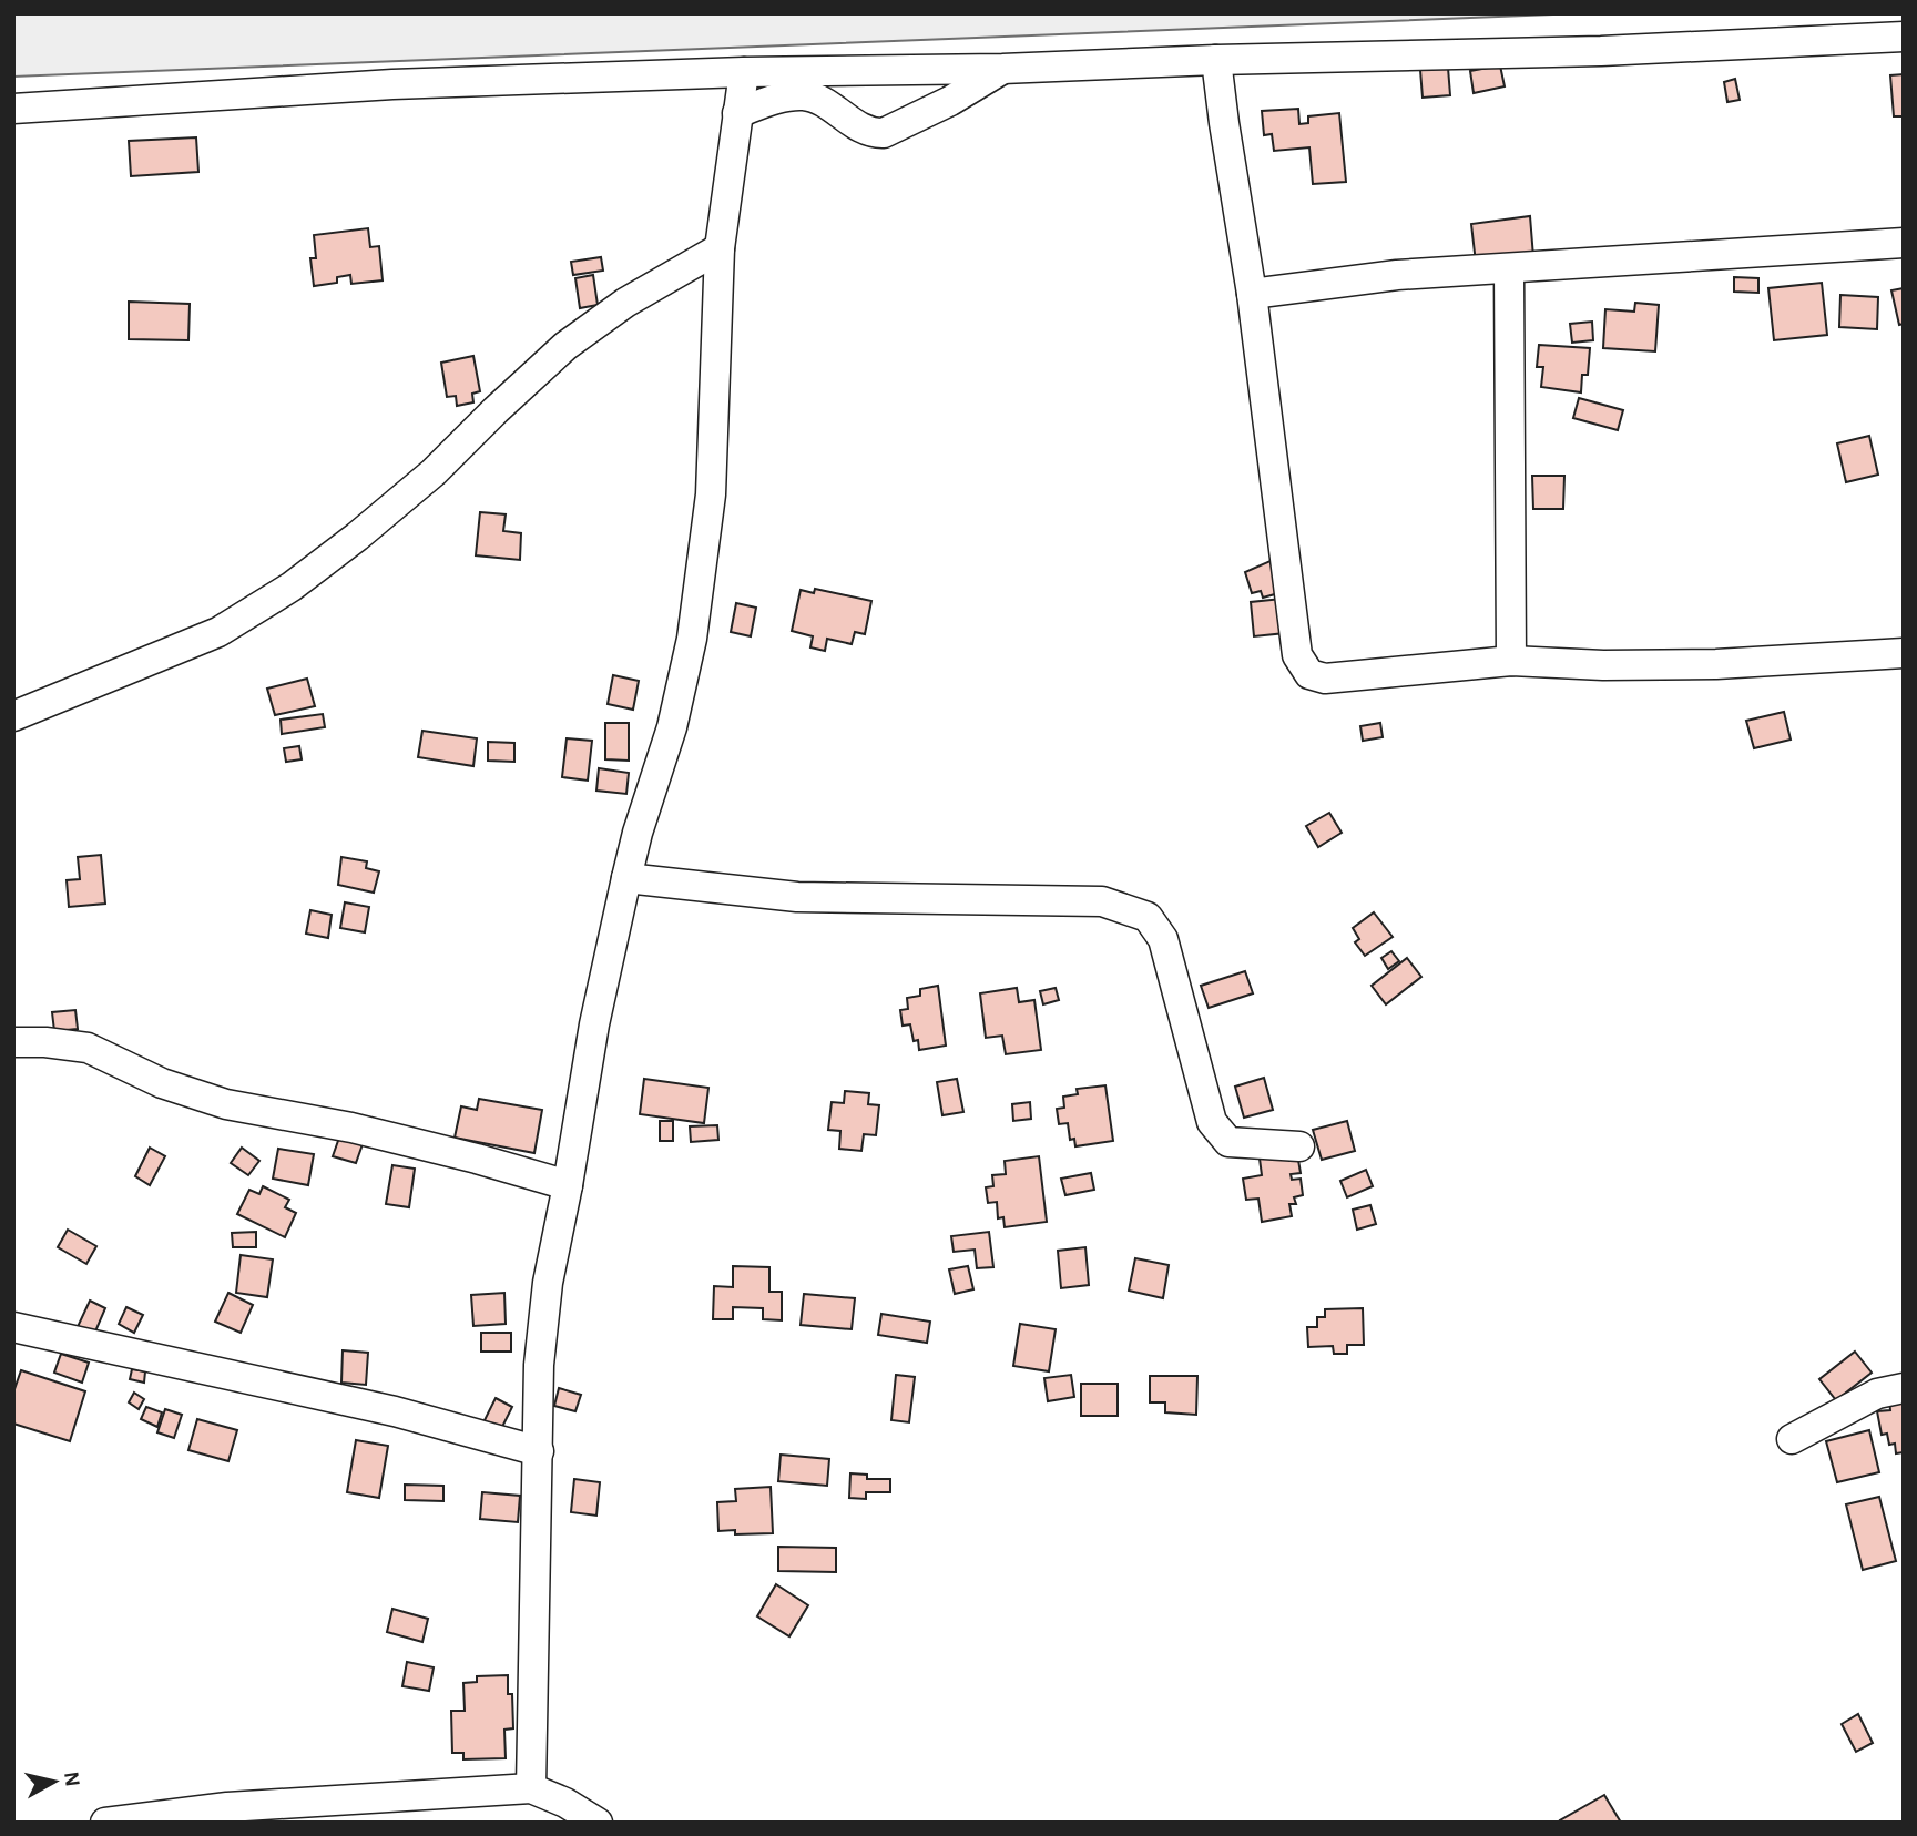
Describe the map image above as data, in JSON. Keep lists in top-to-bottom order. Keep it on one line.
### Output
{"north":"right"}
